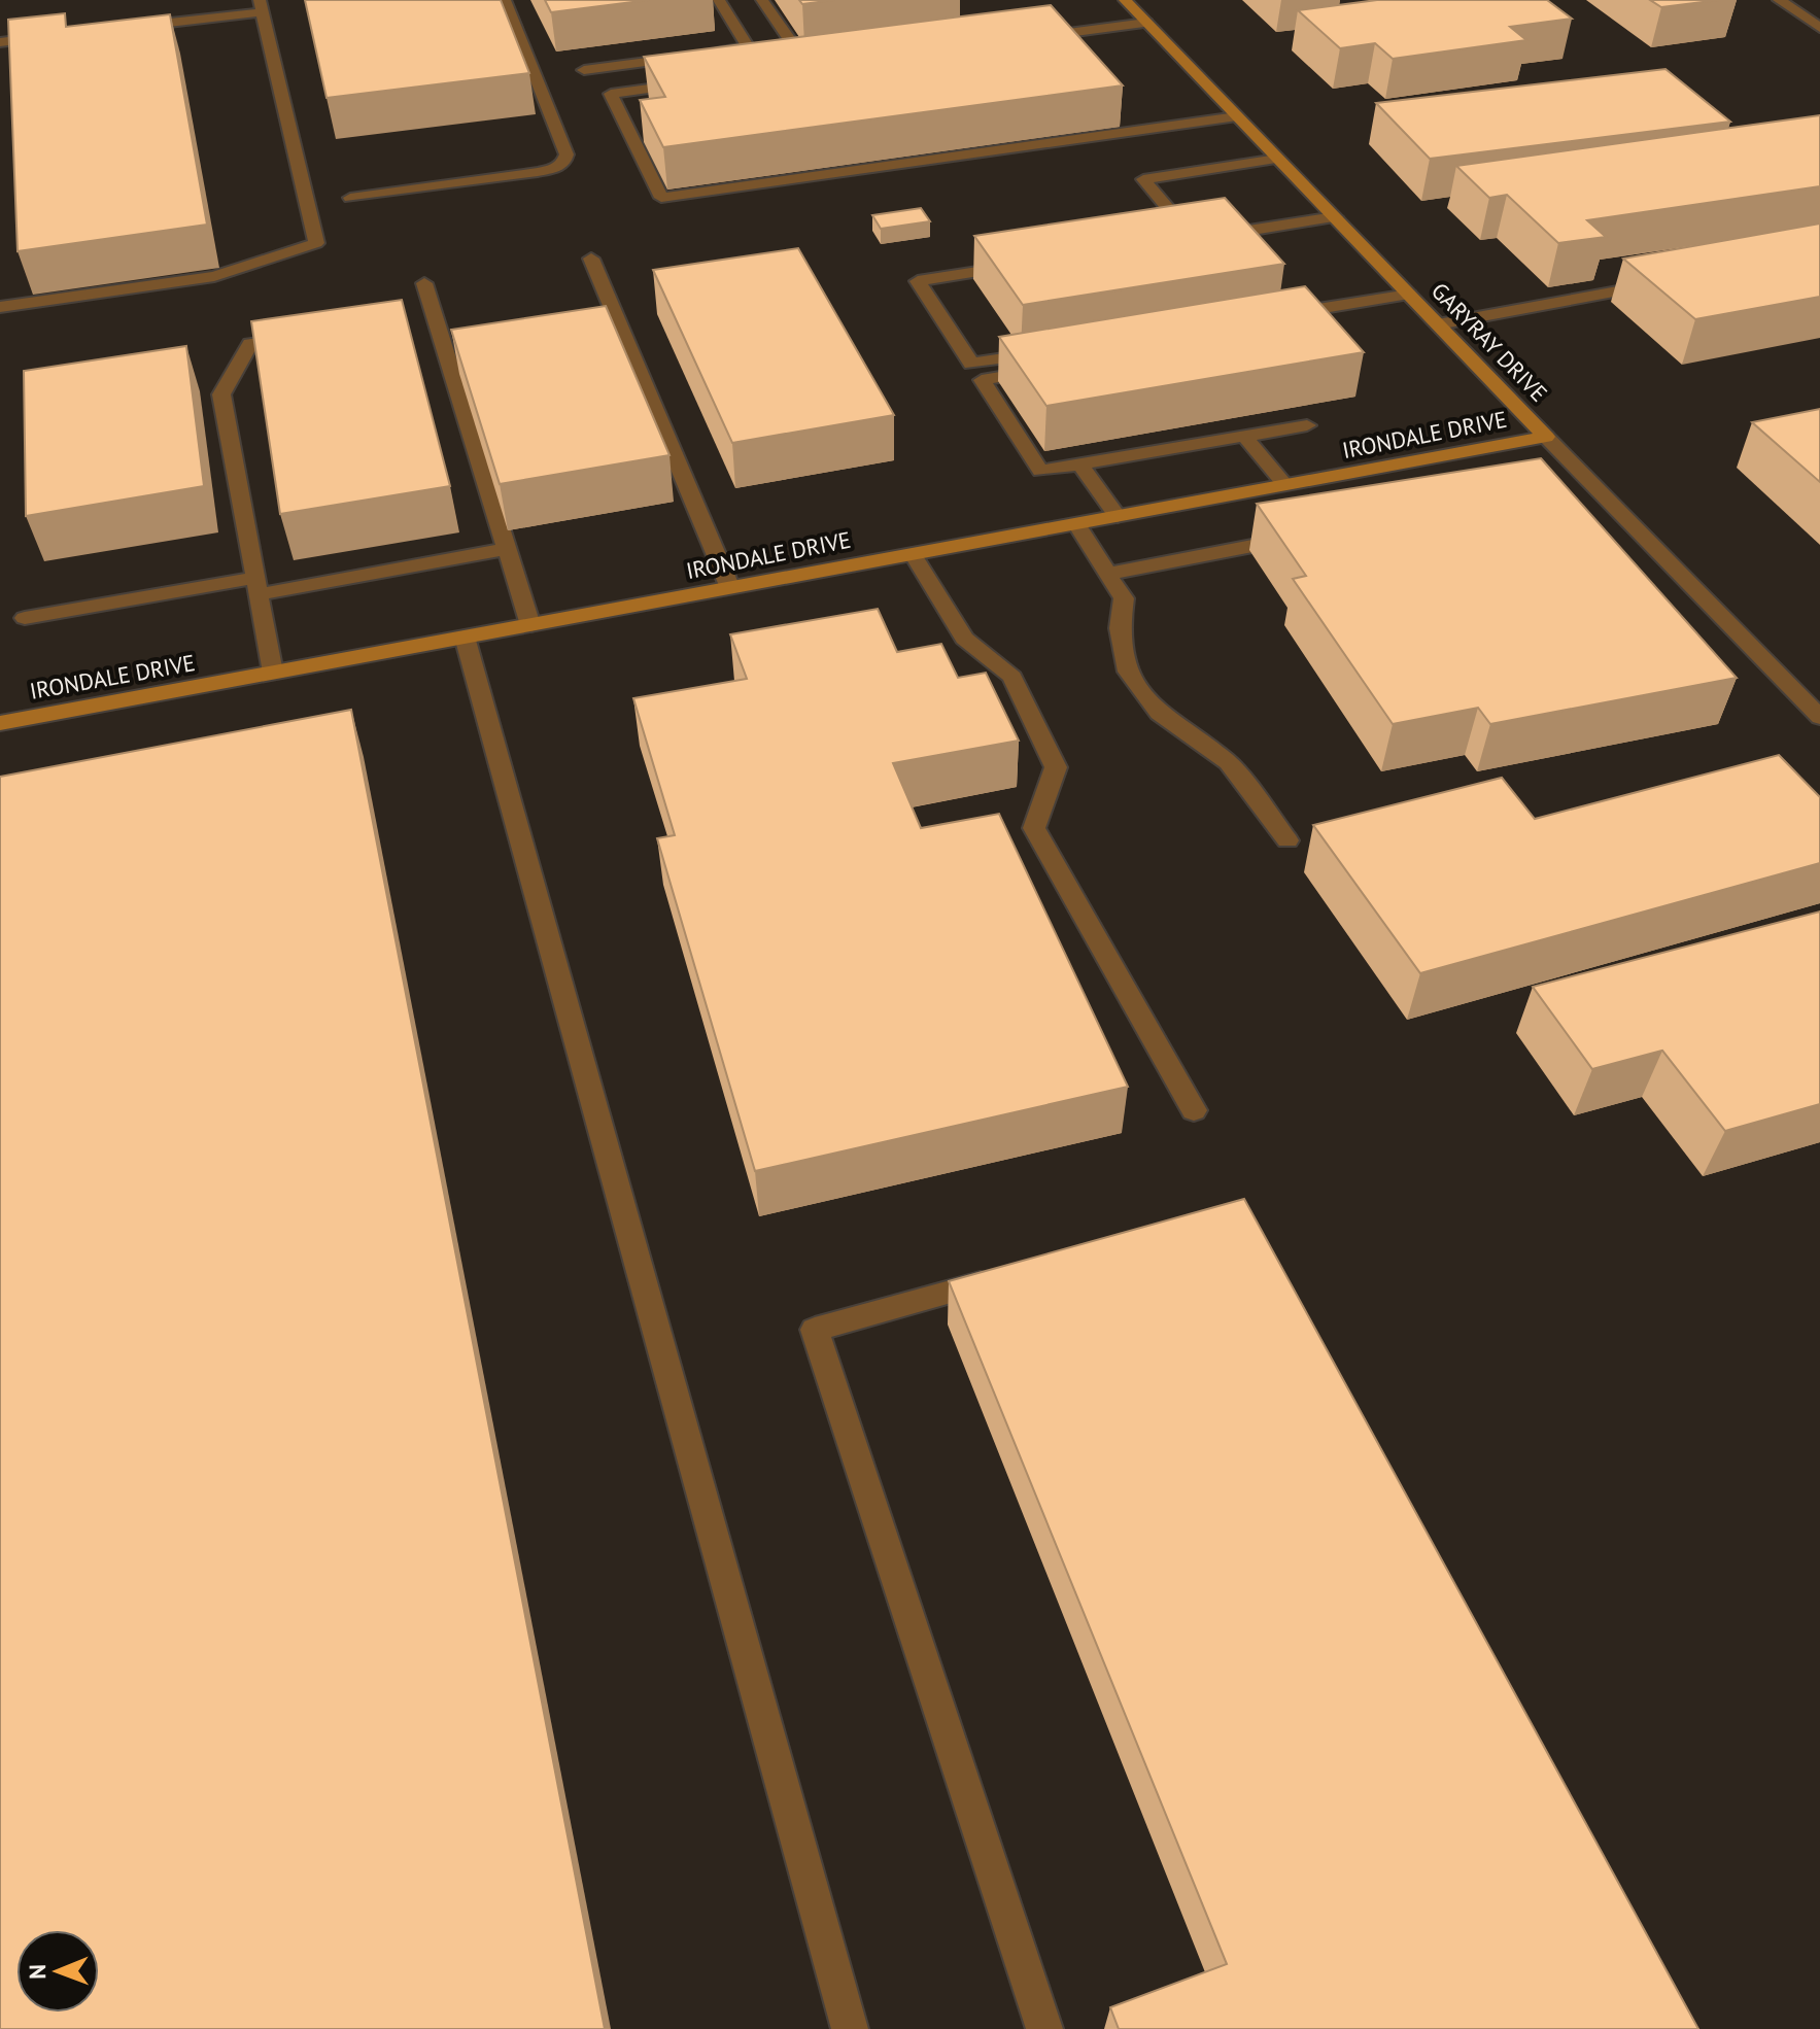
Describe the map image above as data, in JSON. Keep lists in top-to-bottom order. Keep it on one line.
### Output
{"streets":{"street":["GARYRAY DRIVE","IRONDALE DRIVE"]},"crossings":[["GARYRAY DRIVE","IRONDALE DRIVE"]],"north":"left"}
